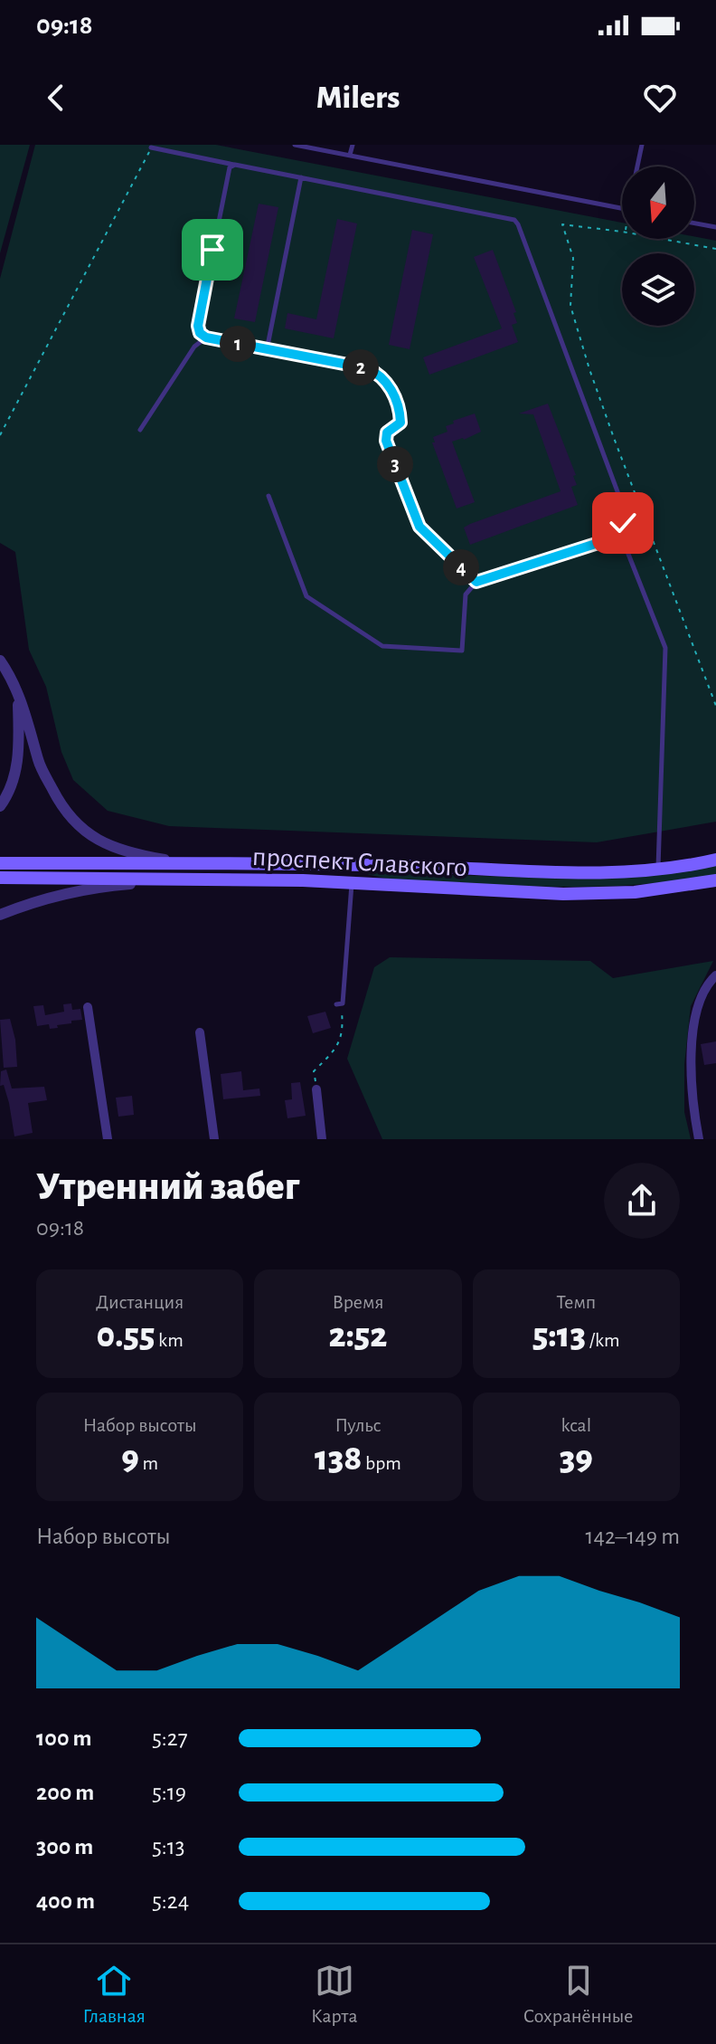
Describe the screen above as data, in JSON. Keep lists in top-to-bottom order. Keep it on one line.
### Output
{"streets":{"main road":["проспект Славского"]},"north":"bottom","page":{"status":"09:18","header":"Milers","pins":["1","2","3","4"],"heading":["Утренний забег","09:18"],"stats":[["Дистанция","0.55 km"],["Время","2:52"],["Темп","5:13 /km"],["Набор высоты","9 m"],["Пульс","138 bpm"],["kcal","39"]],"chart":["Набор высоты","142–149 m"],"list":[{"name":"100 m","note":"5:27"},{"name":"200 m","note":"5:19"},{"name":"300 m","note":"5:13"},{"name":"400 m","note":"5:24"}],"tabs":["Главная","Карта","Сохранённые"]}}
